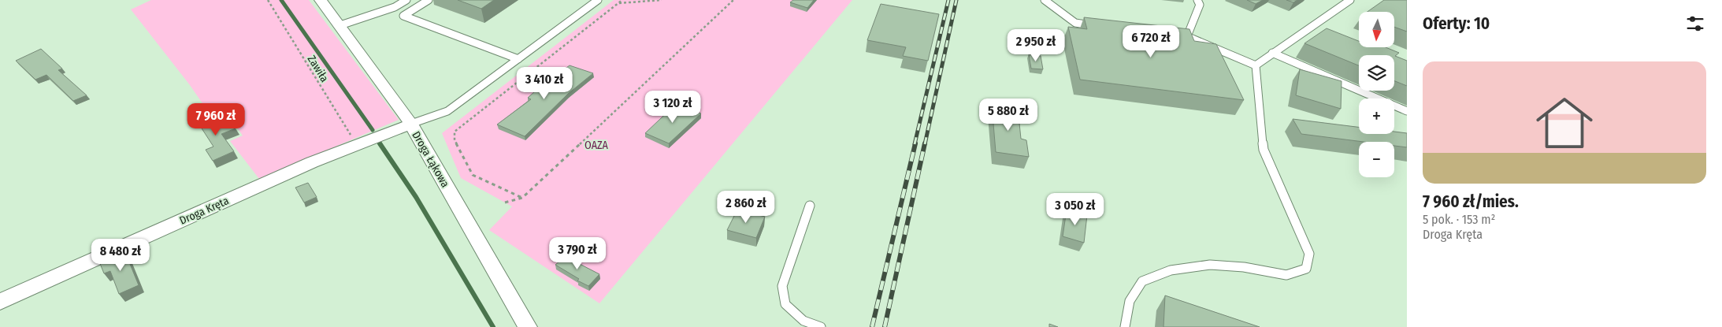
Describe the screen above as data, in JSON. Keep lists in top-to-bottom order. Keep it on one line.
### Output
{"streets":{"street":["Droga Łąkowa","Droga Kręta"],"path":["Zawiła"]},"crossings":[["Zawiła","Droga Kręta"],["Droga Łąkowa","Droga Kręta"]],"parks":["OAZA"],"north":"bottom","page":{"heading":"Oferty: 10","map_buttons":["+","−"],"price":["6 720 zł","2 950 zł","3 410 zł","3 120 zł","5 880 zł","7 960 zł","2 860 zł","3 050 zł","3 790 zł","8 480 zł"],"list":[{"name":"7 960 zł/mies.","note":"5 pok. · 153 m² · Droga Kręta"}]}}
